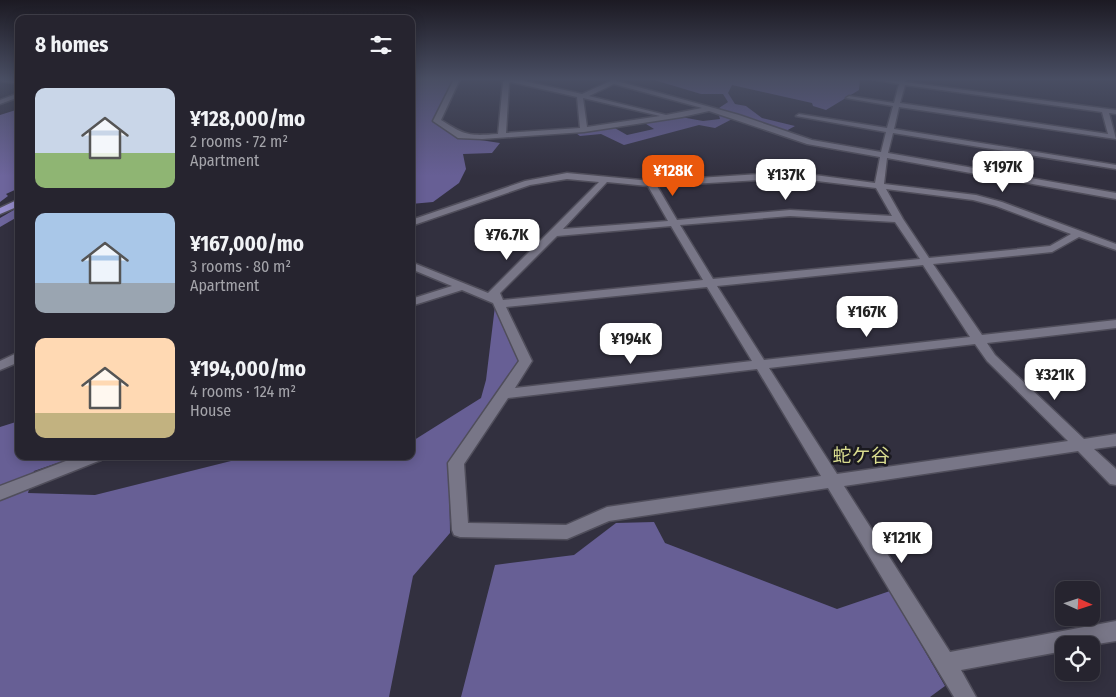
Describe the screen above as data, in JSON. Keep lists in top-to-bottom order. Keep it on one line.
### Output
{"districts":["蛇ケ谷"],"north":"right","page":{"heading":"8 homes","list":[{"name":"¥128,000/mo","note":"2 rooms · 72 m² · Apartment"},{"name":"¥167,000/mo","note":"3 rooms · 80 m² · Apartment"},{"name":"¥194,000/mo","note":"4 rooms · 124 m² · House"}],"price":["¥197K","¥128K","¥137K","¥76.7K","¥167K","¥194K","¥321K","¥121K"]}}
